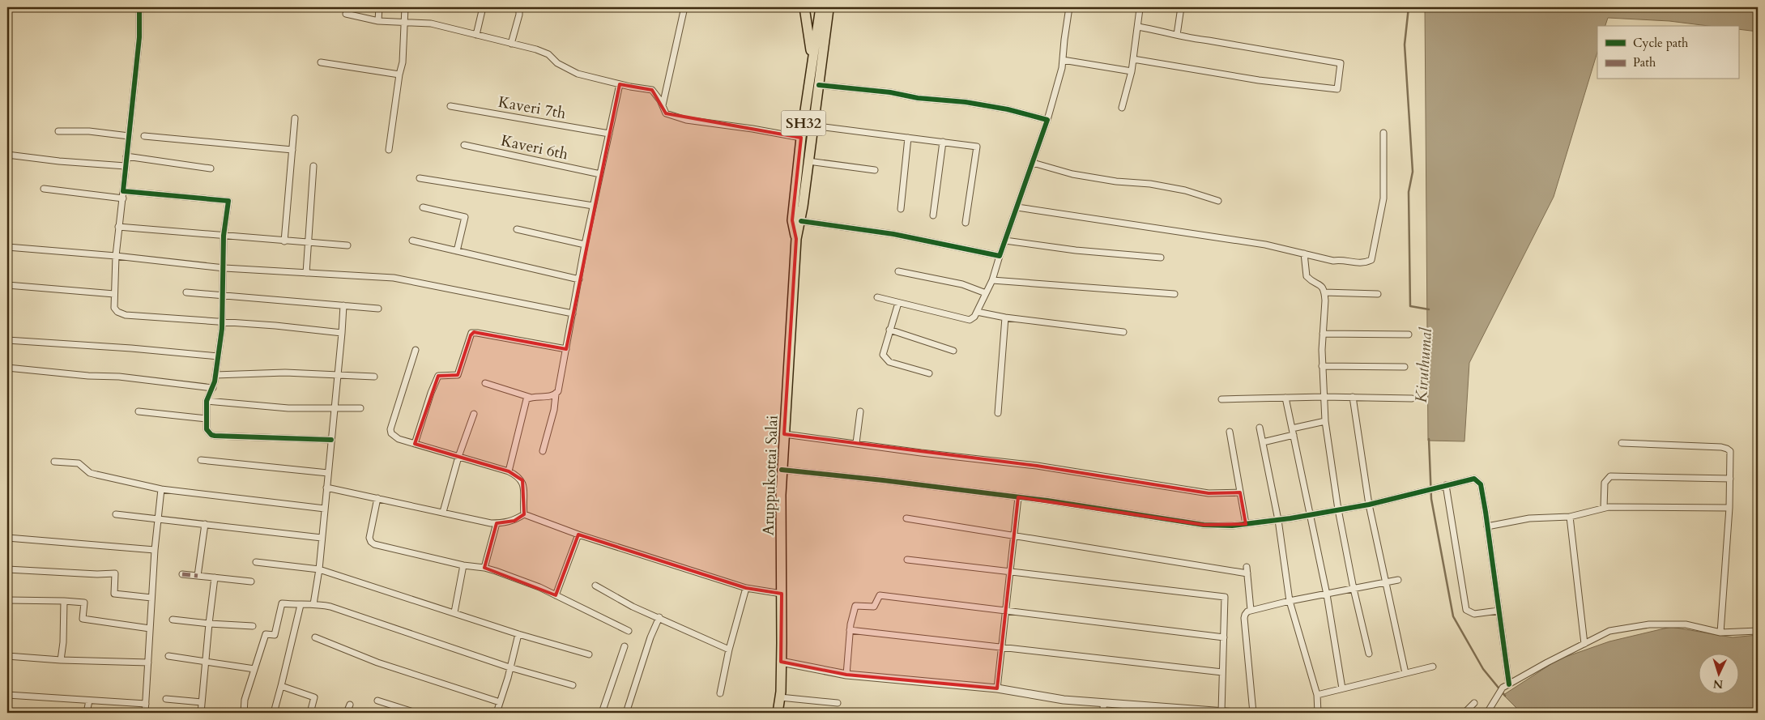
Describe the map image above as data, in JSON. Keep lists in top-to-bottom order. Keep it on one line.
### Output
{"streets":{"main road":["SH32","Aruppukottai Salai"],"street":["Kaveri 7th","Kaveri 6th"]},"water":["Kiruthumal"],"legend":["Cycle path","Path"],"north":"bottom"}
